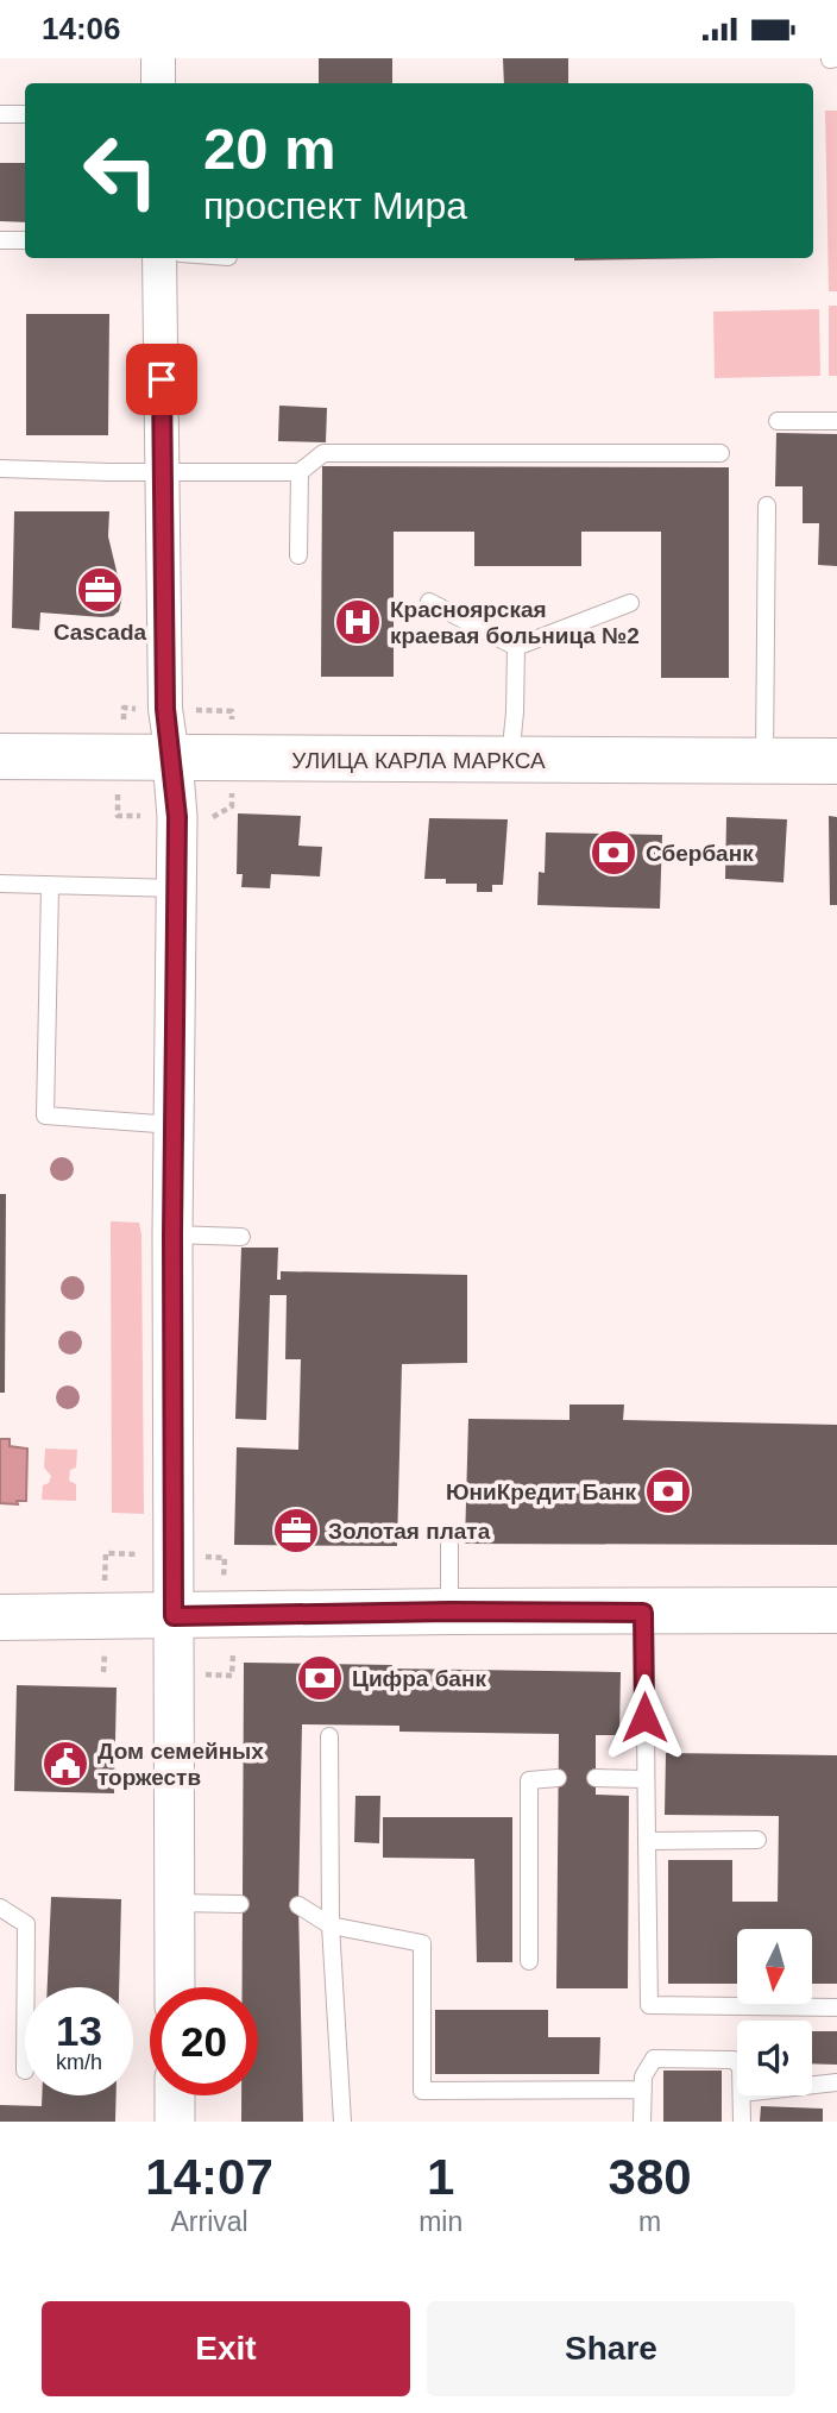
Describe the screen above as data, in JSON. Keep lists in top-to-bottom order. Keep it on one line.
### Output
{"streets":{"main road":["УЛИЦА КАРЛА МАРКСА"]},"places":{"office":["Cascada","Золотая плата"],"hospital":["Красноярская краевая больница №2"],"bank":["Сбербанк","ЮниКредит Банк","Цифра банк"],"public building":["Дом семейных торжеств"]},"north":"bottom","page":{"status":"14:06","turn":["20 m","проспект Мира"],"speed":"13 km/h","limit":"20","eta":["14:07","Arrival","1","min","380","m"],"buttons":["Exit","Share"]}}
